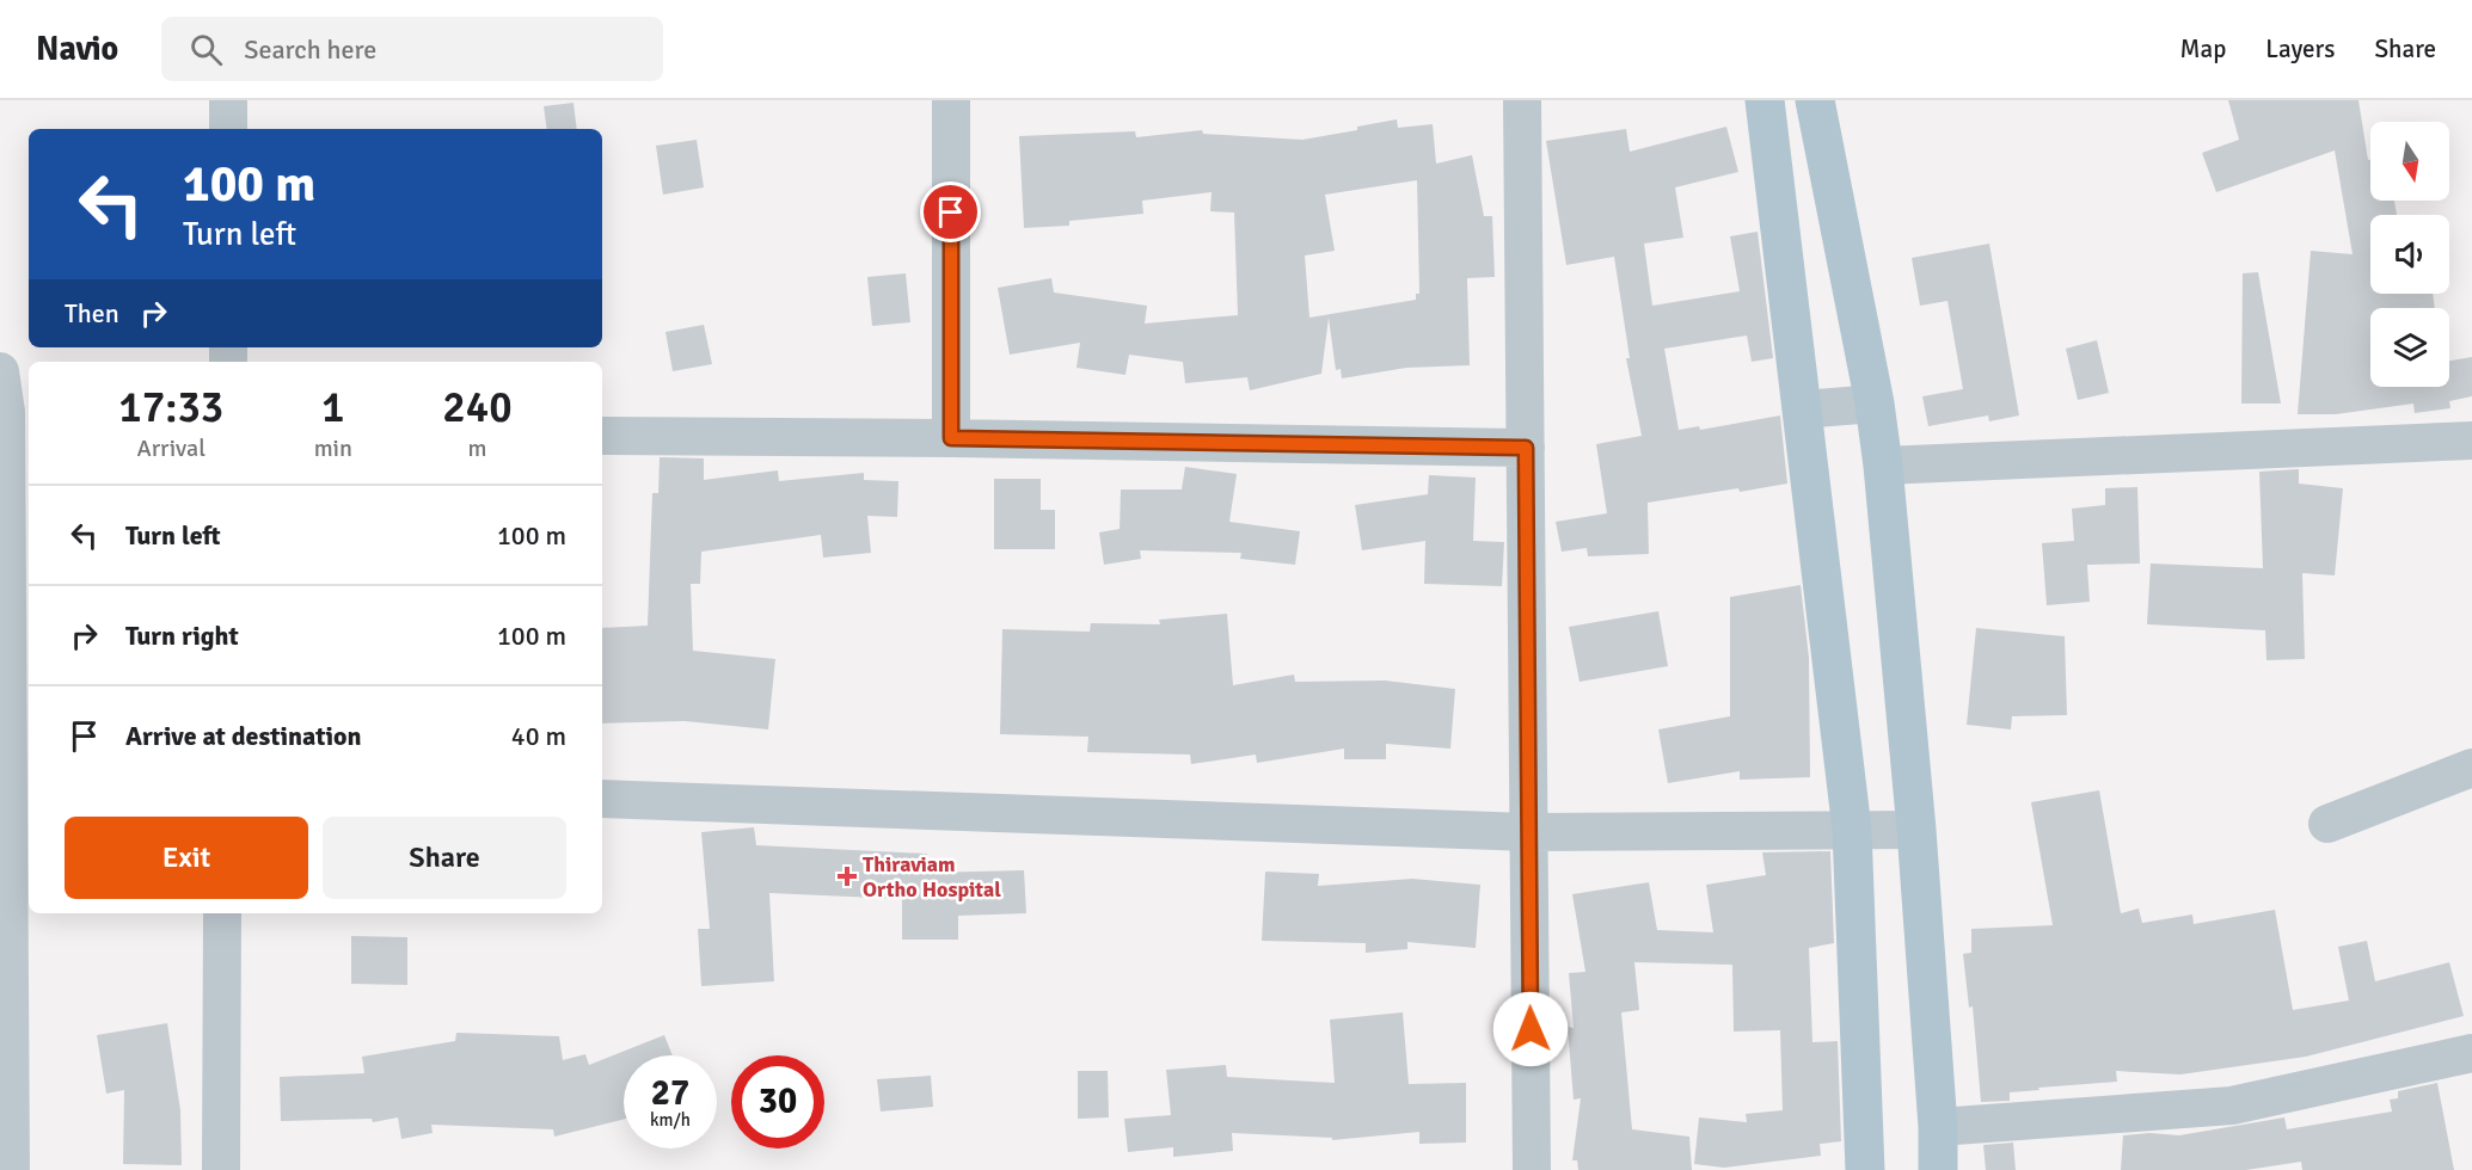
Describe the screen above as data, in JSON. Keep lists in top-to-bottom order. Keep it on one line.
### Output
{"places":{"health":["Thiraviam Ortho Hospital"]},"north":"bottom","page":{"header":"Navio","search":"Search here","nav":["Map","Layers","Share"],"turn":["100 m","Turn left"],"then":"Then","eta":["17:33","Arrival","1","min","240","m"],"list":[{"name":"Turn left","value":"100 m"},{"name":"Turn right","value":"100 m"},{"name":"Arrive at destination","value":"40 m"}],"buttons":["Exit","Share"],"speed":"27 km/h","limit":"30"}}
